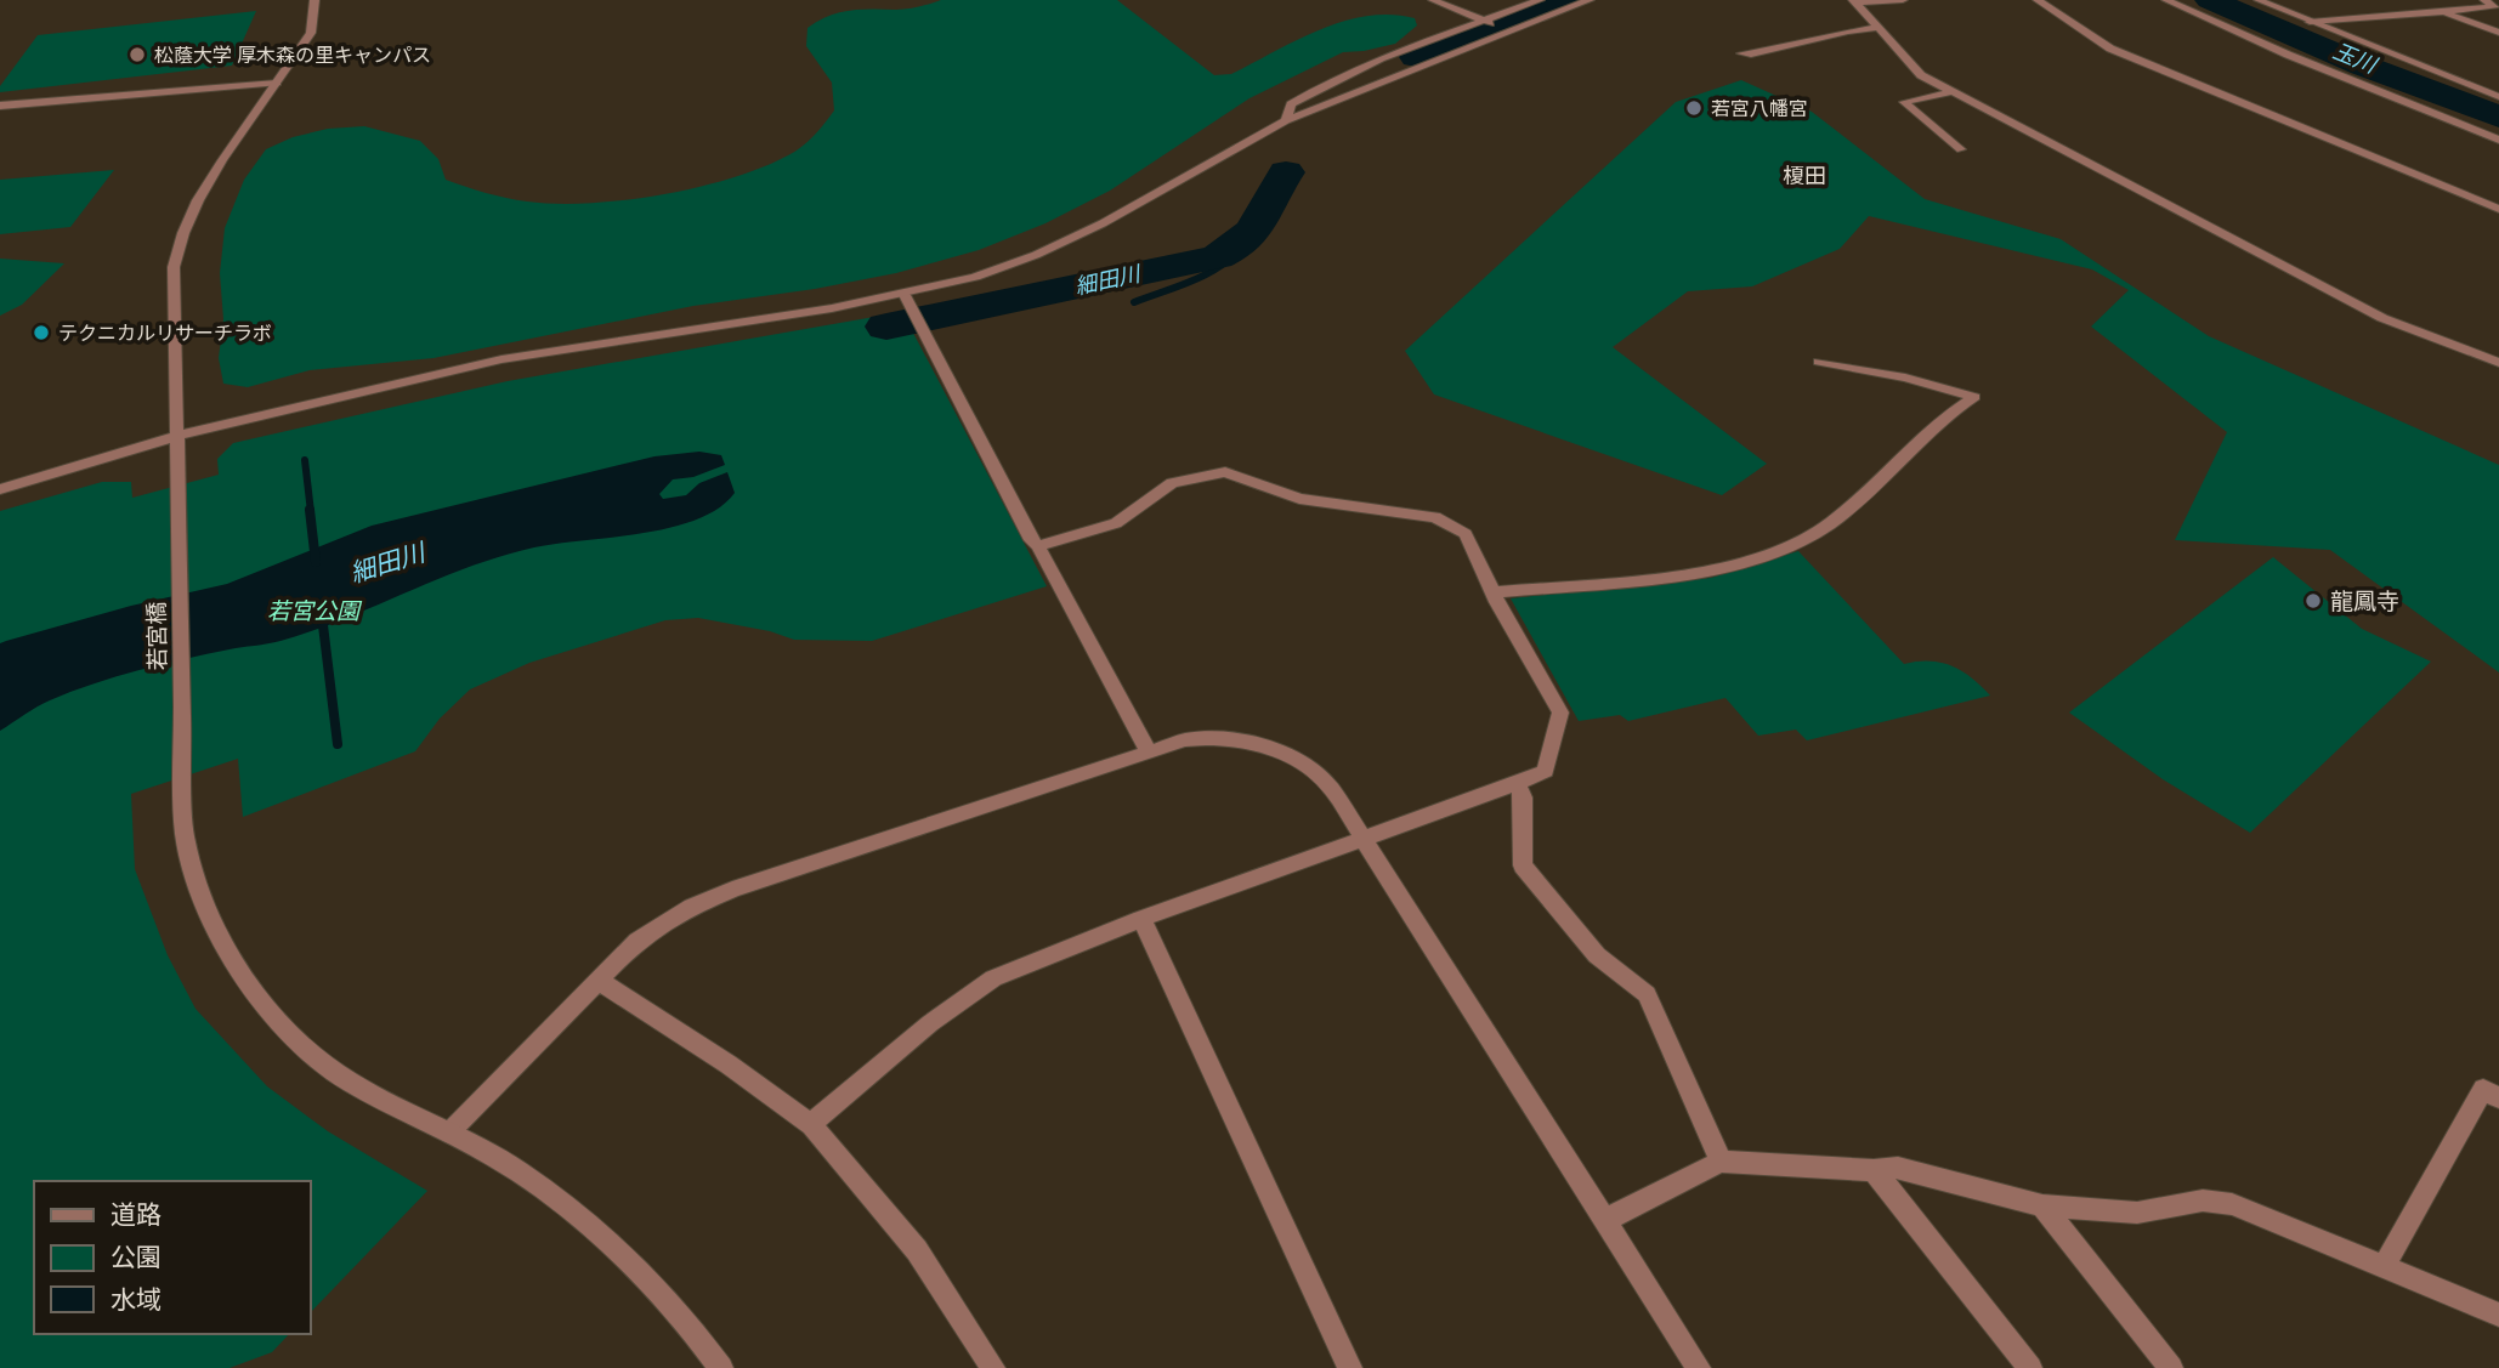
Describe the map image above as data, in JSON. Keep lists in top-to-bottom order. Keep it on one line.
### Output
{"streets":{"street":["若宮橋"]},"districts":["榎田"],"water":["玉川","細田川"],"parks":["若宮公園"],"places":["松蔭大学 厚木森の里キャンパス","若宮八幡宮","テクニカルリサーチラボ","龍鳳寺"],"legend":["道路","公園","水域"]}
